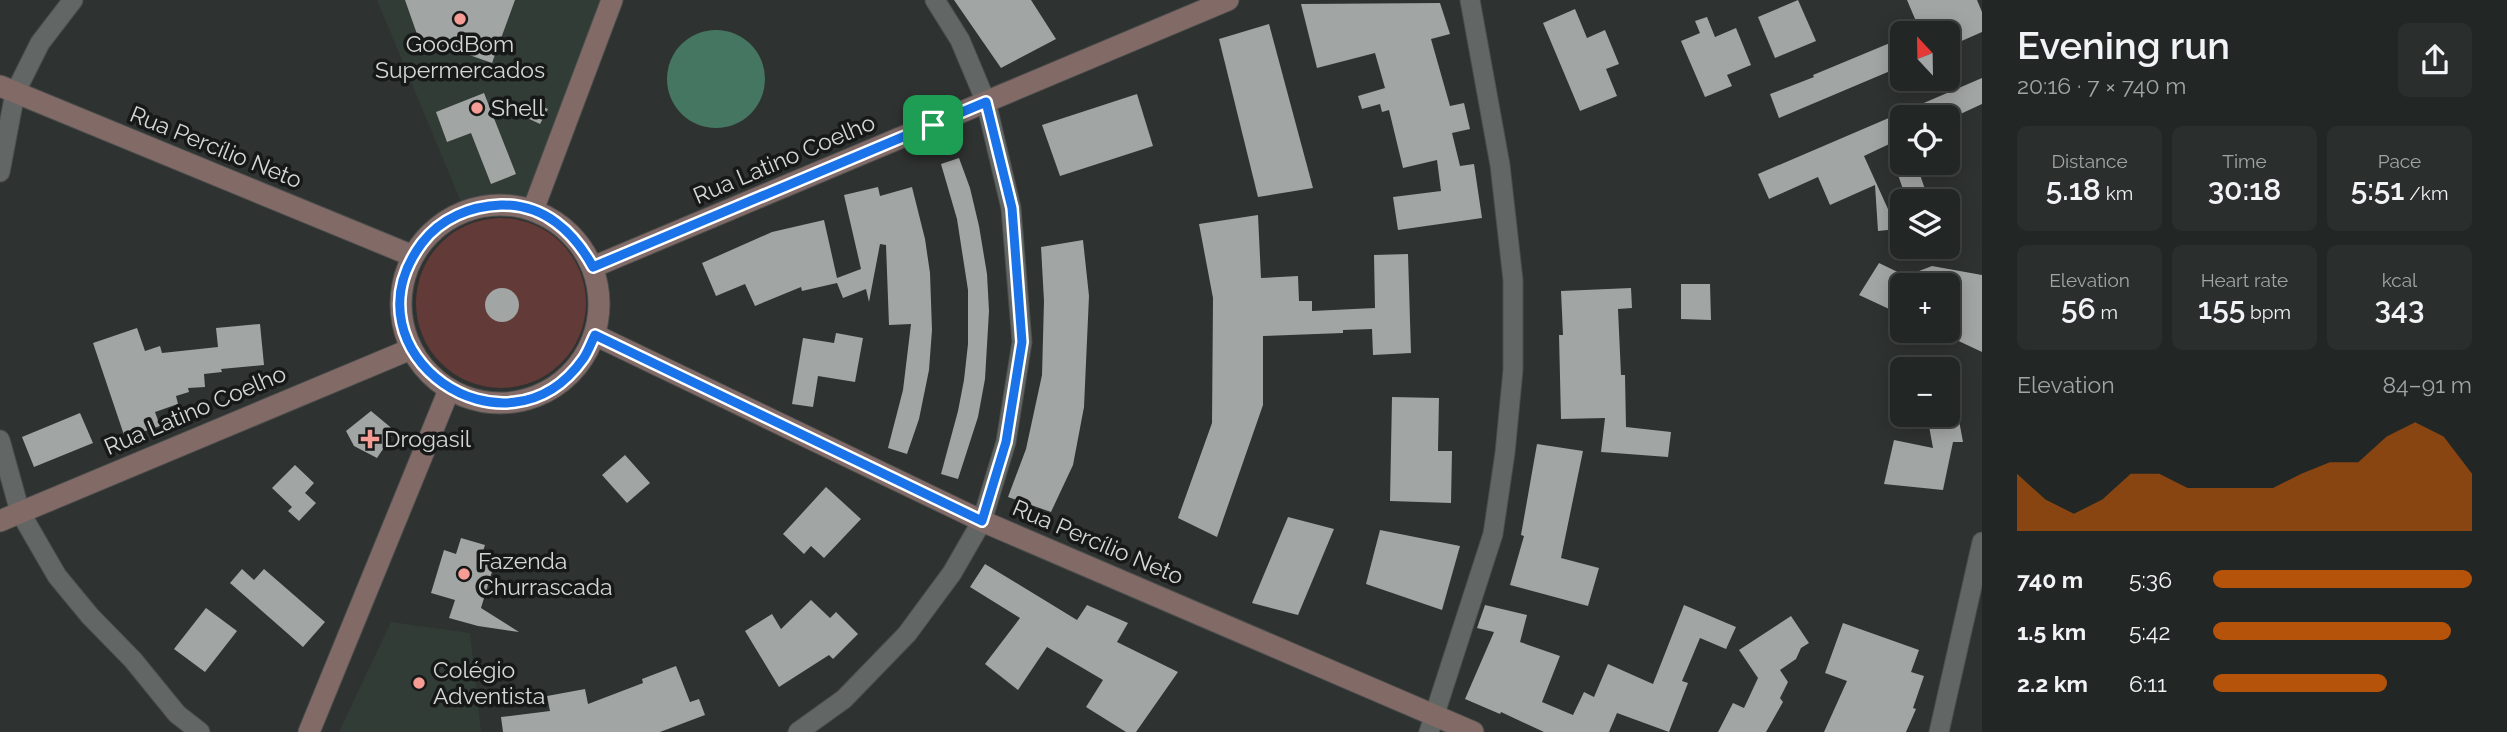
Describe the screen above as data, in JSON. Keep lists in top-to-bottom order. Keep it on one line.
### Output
{"streets":{"main road":["Rua Percílio Neto","Rua Latino Coelho"]},"crossings":[["Rua Percílio Neto","Rua Latino Coelho"]],"places":{"other":["GoodBom Supermercados","Shell","Fazenda Churrascada","Colégio Adventista"],"health":["Drogasil"]},"north":"top","page":{"heading":["Evening run","20:16 · 7 × 740 m"],"map_buttons":["+","−"],"stats":[["Distance","5.18 km"],["Time","30:18"],["Pace","5:51 /km"],["Elevation","56 m"],["Heart rate","155 bpm"],["kcal","343"]],"chart":["Elevation","84–91 m"],"list":[{"name":"740 m","note":"5:36"},{"name":"1.5 km","note":"5:42"},{"name":"2.2 km","note":"6:11"}]}}
